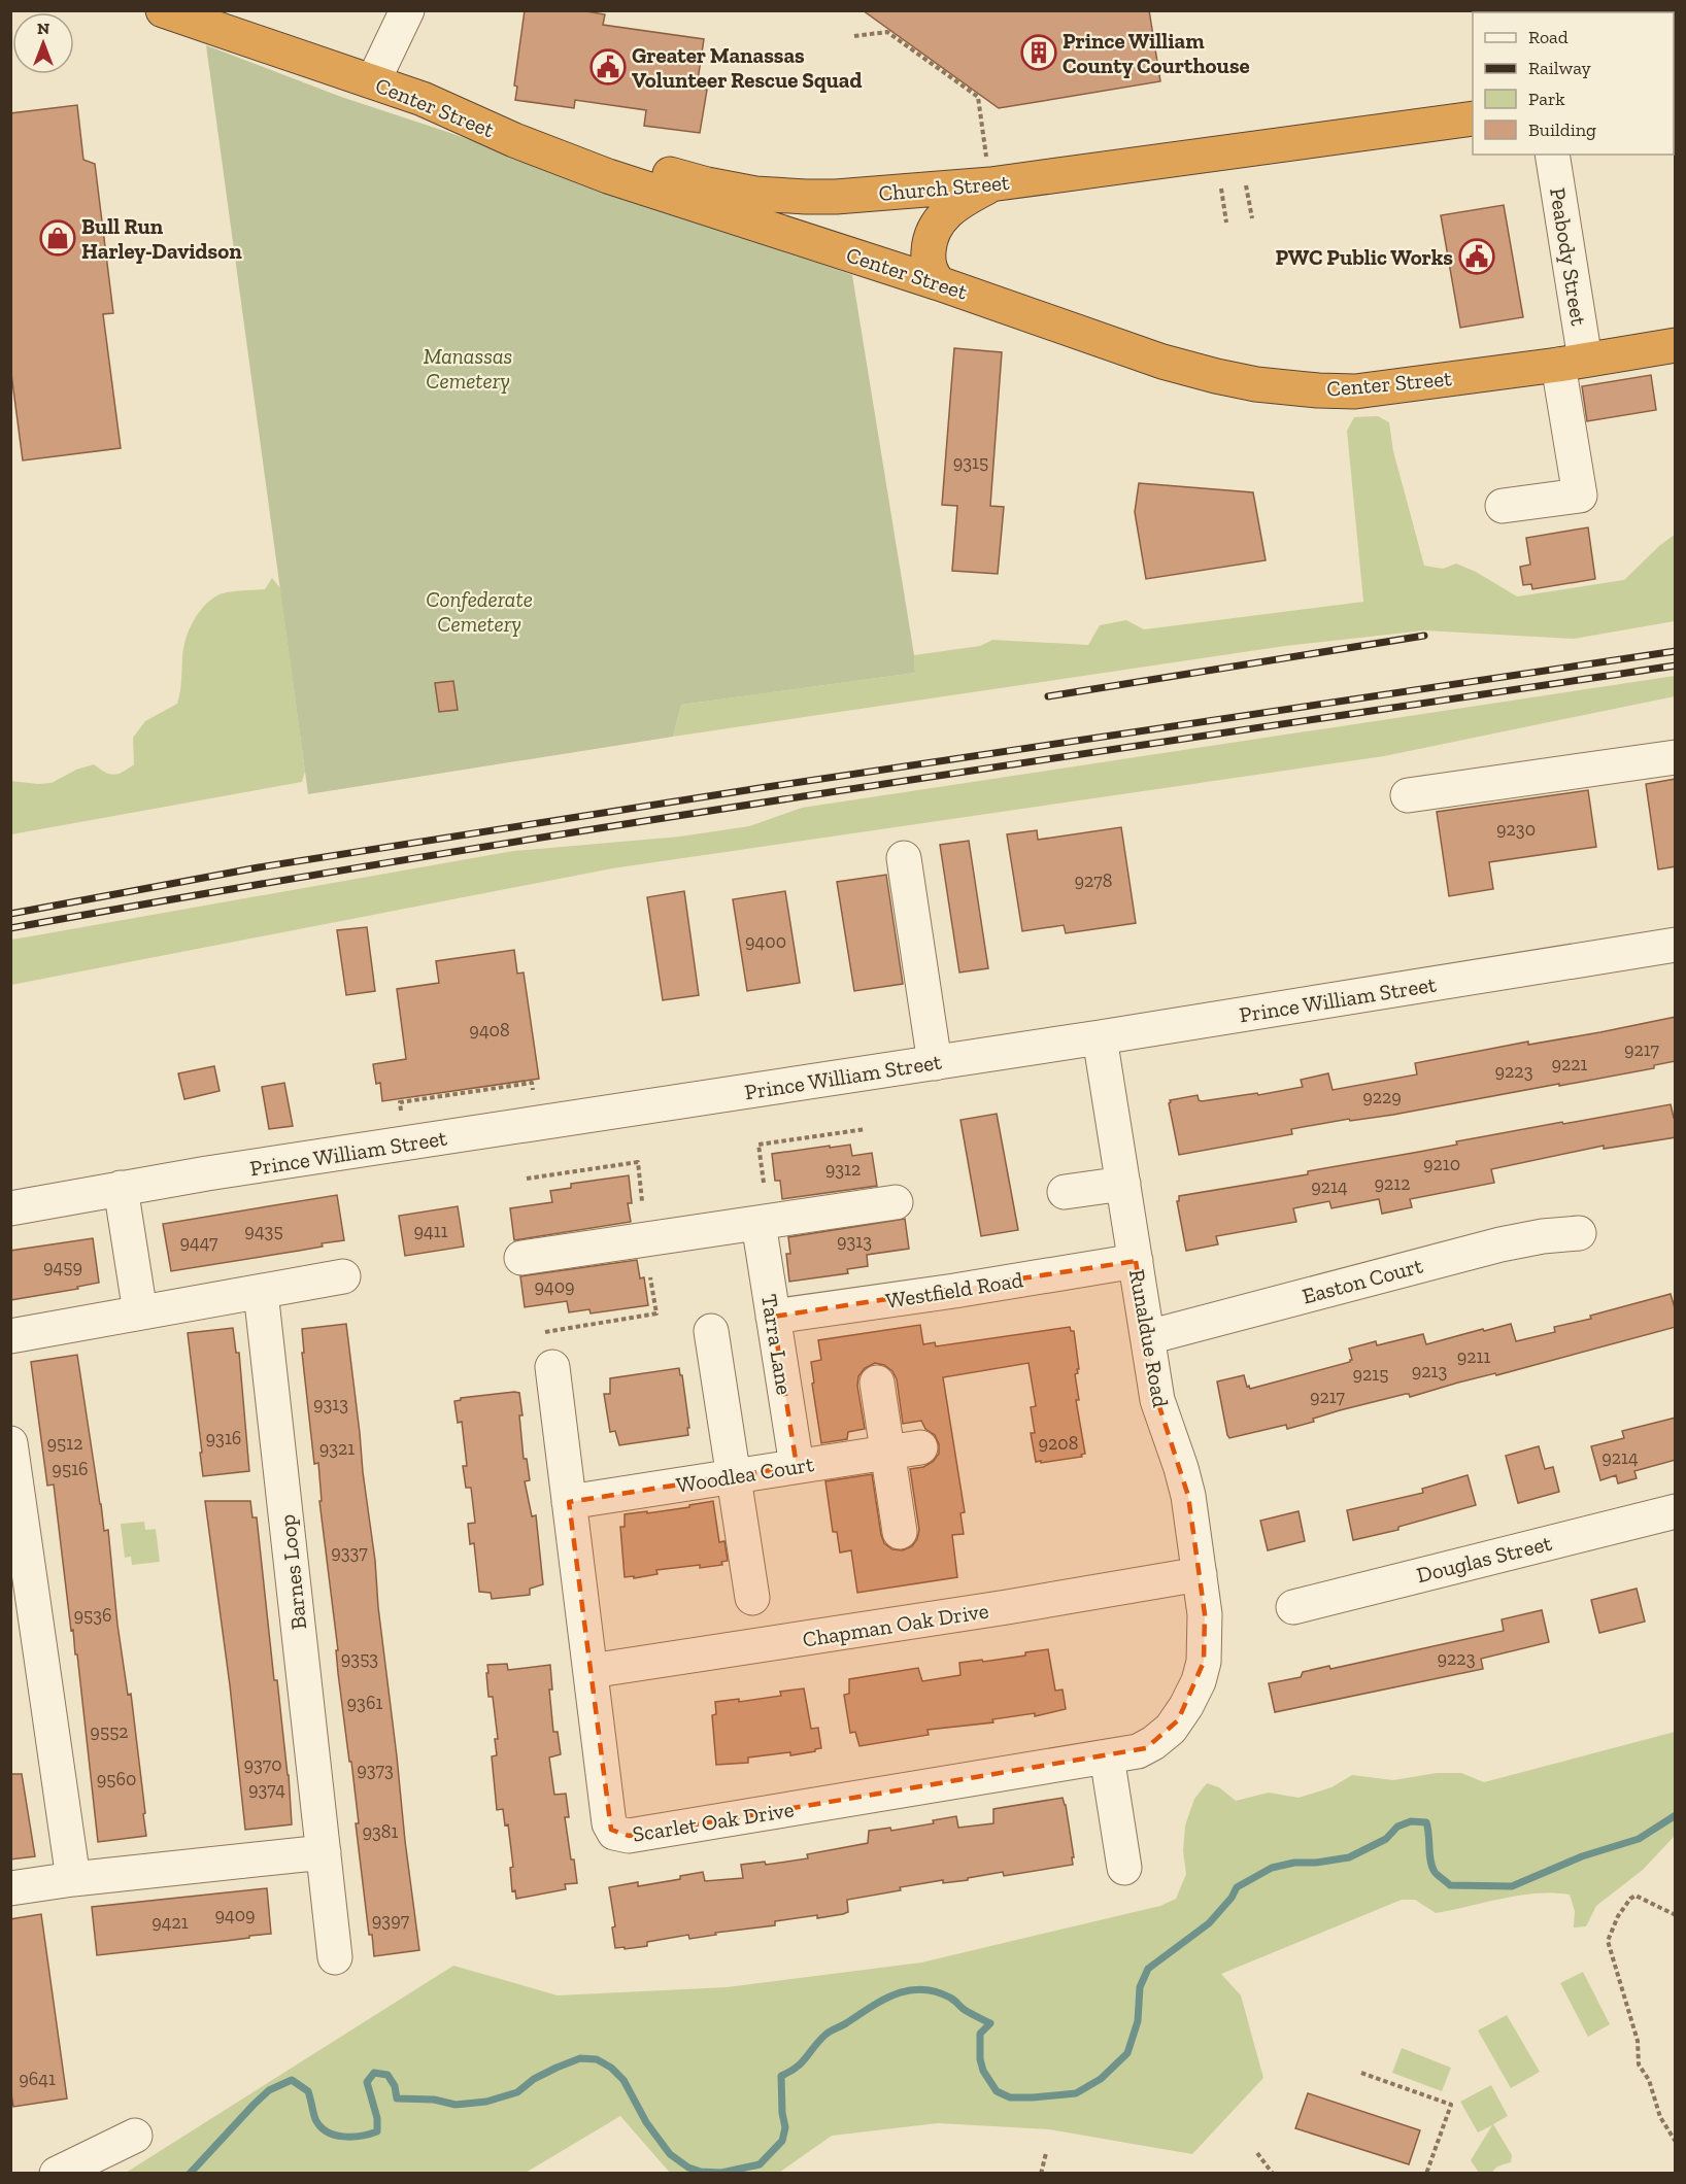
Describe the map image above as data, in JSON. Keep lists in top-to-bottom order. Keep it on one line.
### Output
{"streets":{"highway":["Center Street","Church Street"],"street":["Peabody Street","Prince William Street","Easton Court","Westfield Road","Runaldue Road","Tarra Lane","Woodlea Court","Douglas Street","Barnes Loop","Chapman Oak Drive","Scarlet Oak Drive"]},"crossings":[["Center Street","Church Street"],["Center Street","Peabody Street"],["Prince William Street","Runaldue Road"],["Easton Court","Runaldue Road"],["Westfield Road","Runaldue Road"],["Westfield Road","Tarra Lane"],["Runaldue Road","Chapman Oak Drive"],["Runaldue Road","Scarlet Oak Drive"],["Tarra Lane","Woodlea Court"],["Woodlea Court","Scarlet Oak Drive"],["Chapman Oak Drive","Scarlet Oak Drive"]],"parks":["Manassas Cemetery","Confederate Cemetery"],"places":{"building":["Prince William County Courthouse"],"public building":["Greater Manassas Volunteer Rescue Squad","PWC Public Works"],"shop":["Bull Run Harley-Davidson"]},"house_numbers":["9315","9230","9278","9400","9408","9217","9221","9223","9229","9210","9312","9212","9214","9435","9411","9313","9447","9459","9409","9211","9213","9215","9217","9313","9316","9512","9208","9321","9214","9516","9337","9536","9353","9223","9361","9552","9370","9373","9560","9374","9381","9409","9397","9421","9641"],"legend":["Road","Railway","Park","Building"],"north":"top"}
